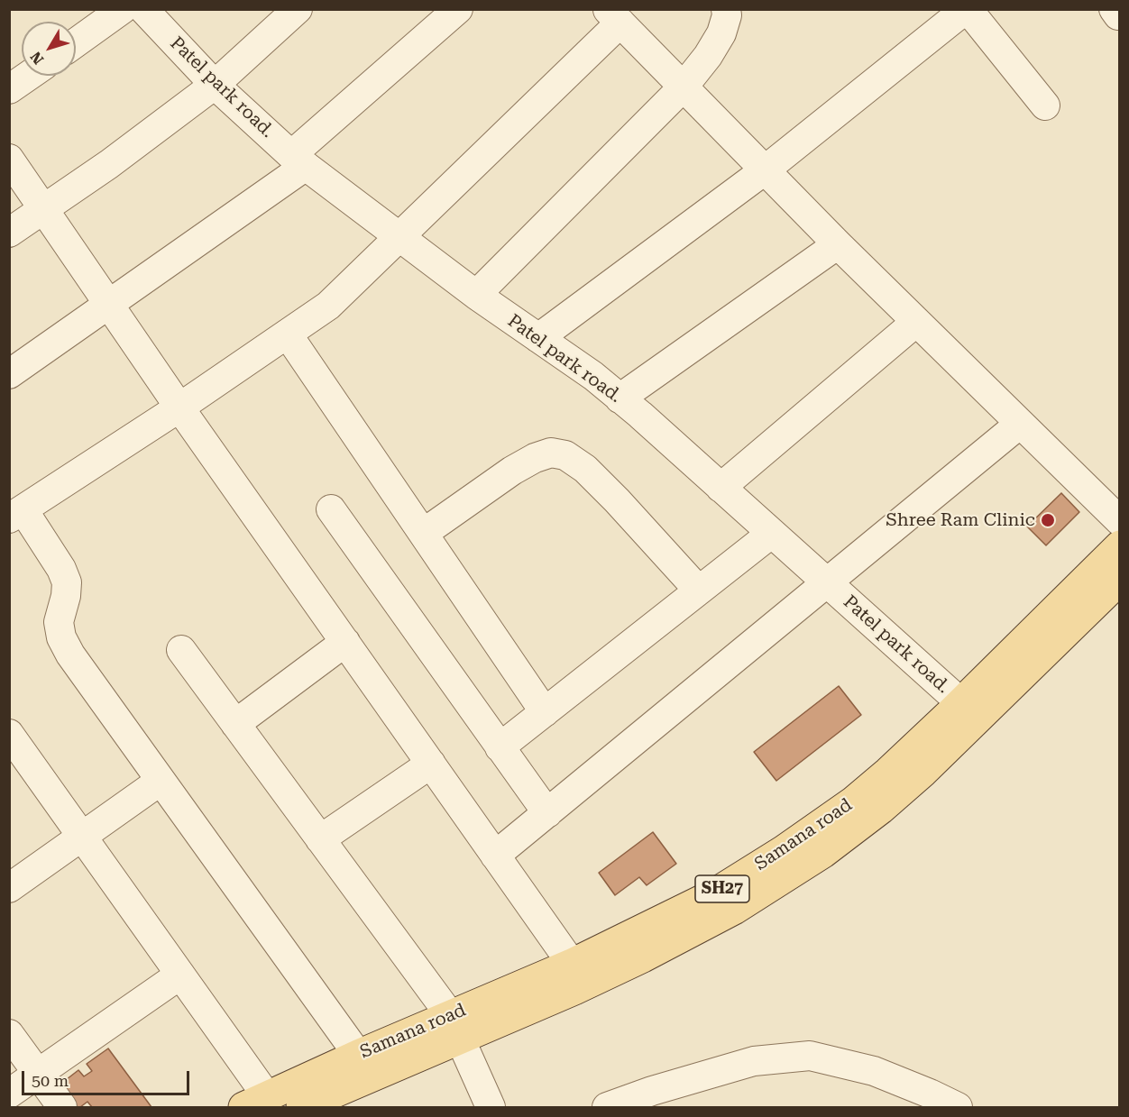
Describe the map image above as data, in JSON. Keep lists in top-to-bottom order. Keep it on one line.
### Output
{"streets":{"main road":["Samana road","SH27"],"street":["Patel park road."]},"crossings":[["Patel park road.","Samana road"]],"places":["Shree Ram Clinic"],"scale_bar":"50 m","north":"bottom left"}
